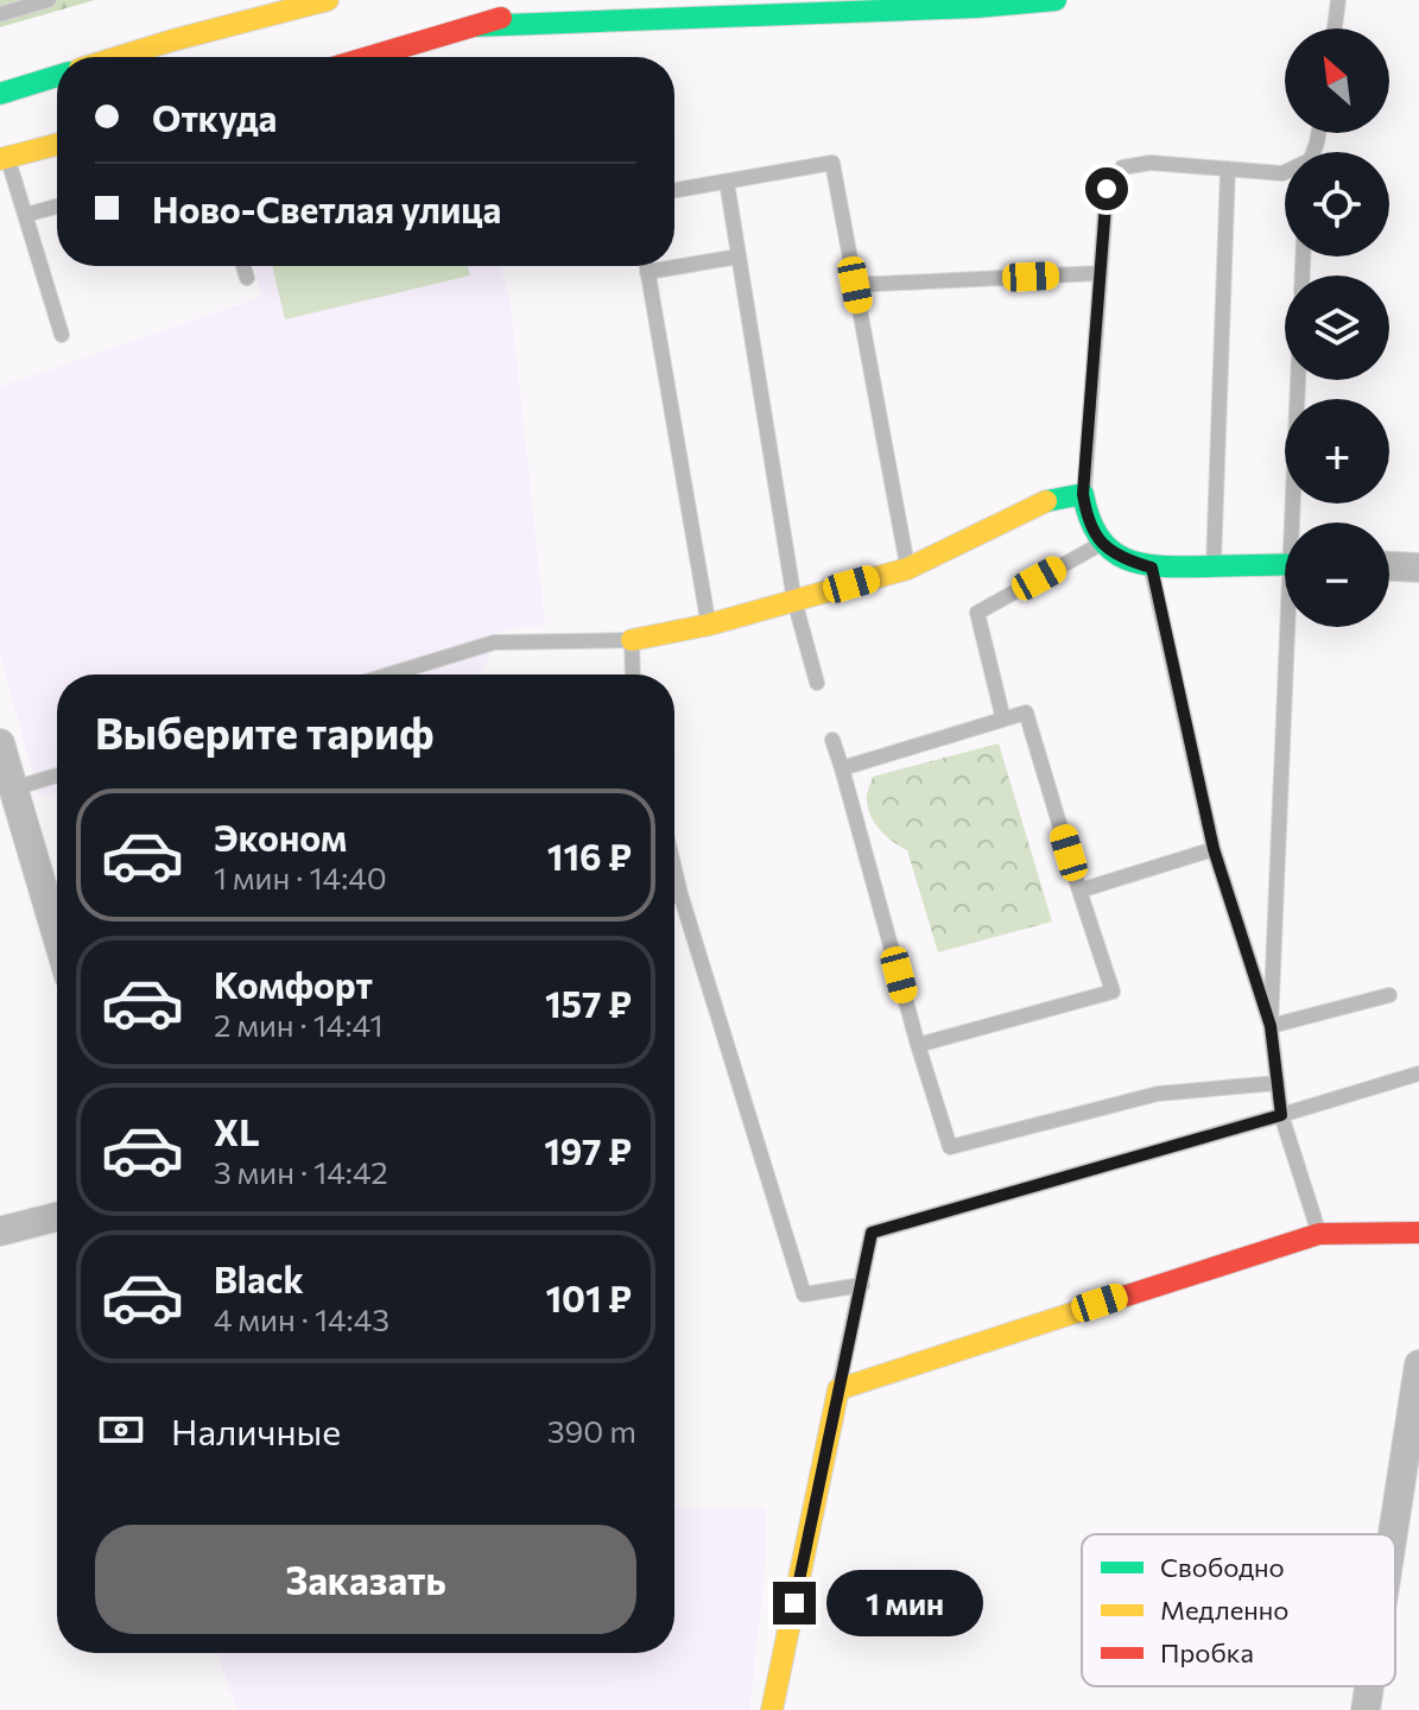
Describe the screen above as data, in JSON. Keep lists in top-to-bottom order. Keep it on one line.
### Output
{"legend":["Свободно","Медленно","Пробка"],"north":"top left","page":{"map_buttons":["+","−"],"banner":["Откуда","Ново-Светлая улица"],"heading":"Выберите тариф","list":[{"name":"Эконом","note":"1 мин · 14:40","value":"116 ₽"},{"name":"Комфорт","note":"2 мин · 14:41","value":"157 ₽"},{"name":"XL","note":"3 мин · 14:42","value":"197 ₽"},{"name":"Black","note":"4 мин · 14:43","value":"101 ₽"}],"pay":["Наличные","390 m"],"buttons":"Заказать","bubble":"1 мин"}}
